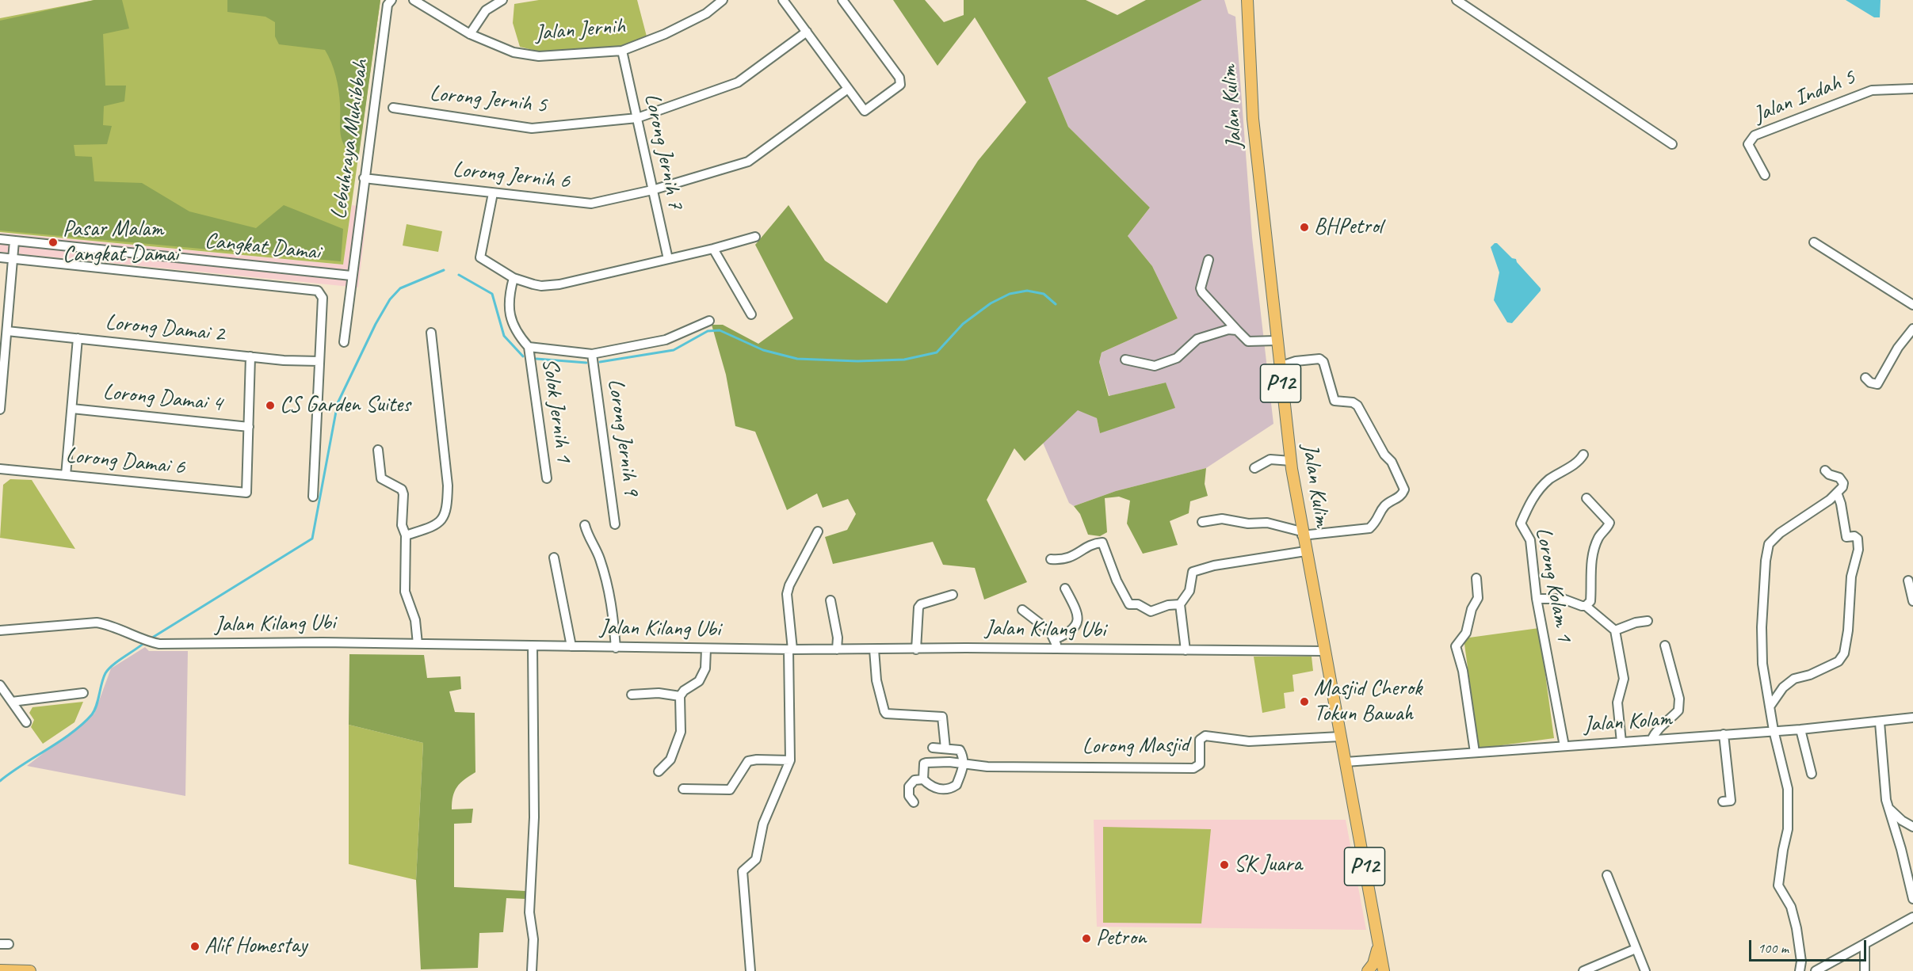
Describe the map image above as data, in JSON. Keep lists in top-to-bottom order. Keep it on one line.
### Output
{"streets":{"main road":["Jalan Kulim","P12"],"street":["Jalan Jernih","Jalan Indah 5","Lorong Jernih 5","Lebuhraya Muhibbah","Lorong Jernih 7","Lorong Jernih 6","Cangkat Damai","Lorong Damai 2","Lorong Damai 4","Solok Jernih 1","Lorong Jernih 9","Lorong Damai 6","Lorong Kolam 1","Jalan Kilang Ubi","Jalan Kolam","Lorong Masjid"]},"crossings":[["Jalan Jernih","Lorong Jernih 7"],["Lorong Jernih 5","Lorong Jernih 7"],["Jalan Kulim","Jalan Kilang Ubi"],["Jalan Kulim","Jalan Kolam"],["Jalan Kulim","Lorong Masjid"],["Lebuhraya Muhibbah","Lorong Jernih 6"],["Lebuhraya Muhibbah","Cangkat Damai"],["Lorong Jernih 7","Lorong Jernih 6"],["Cangkat Damai","Lorong Damai 2"],["Lorong Damai 4","Lorong Damai 6"],["Lorong Kolam 1","Jalan Kolam"]],"places":["BHPetrol","Pasar Malam Cangkat Damai","CS Garden Suites","Masjid Cherok Tokun Bawah","SK Juara","Petron","Alif Homestay"],"scale_bar":"100 m"}
